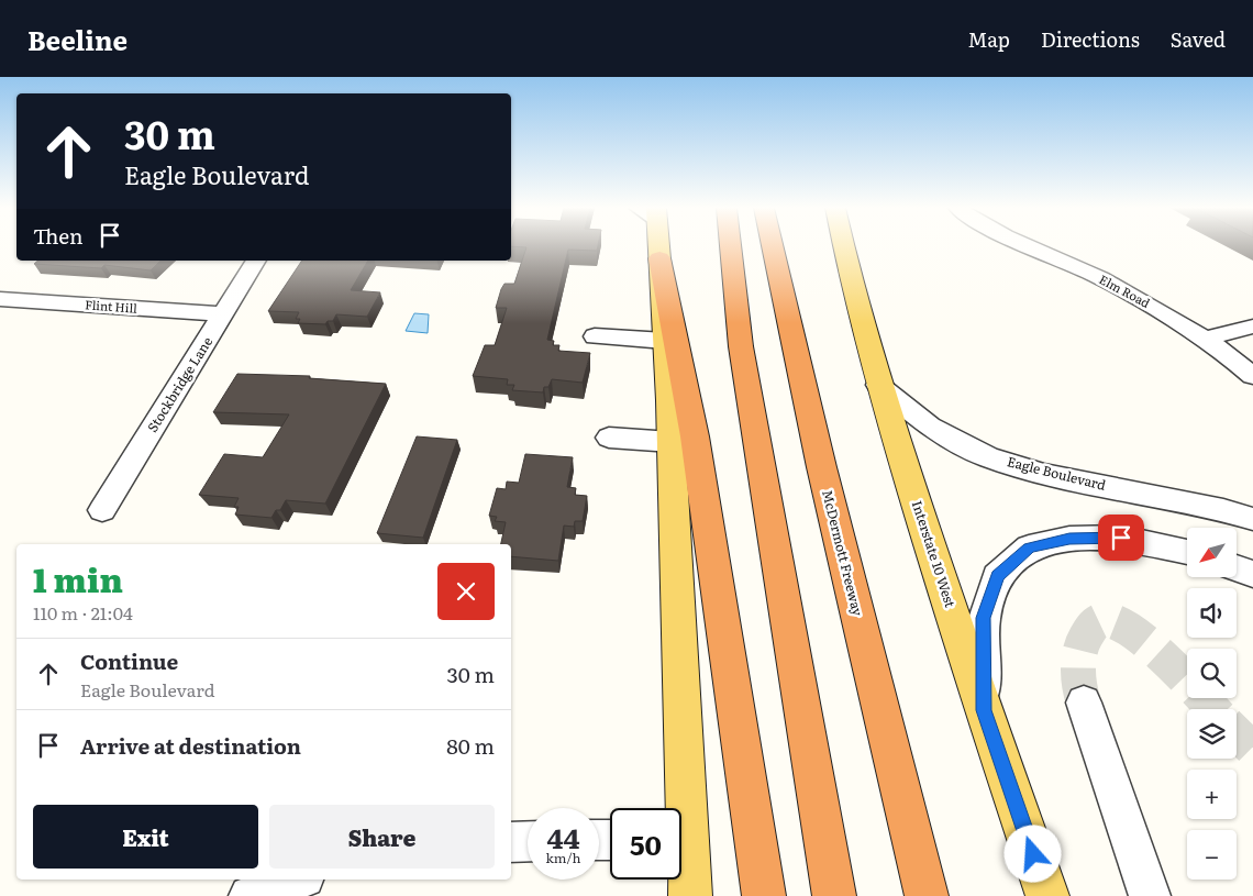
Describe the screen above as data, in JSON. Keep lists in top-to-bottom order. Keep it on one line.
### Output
{"streets":{"highway":["McDermott Freeway"],"main road":["Interstate 10 West"],"street":["Elm Road","Flint Hill","Stockbridge Lane","Eagle Boulevard"]},"crossings":[["Flint Hill","Stockbridge Lane"],["Eagle Boulevard","Interstate 10 West"]],"north":"bottom left","page":{"header":"Beeline","nav":["Map","Directions","Saved"],"turn":["30 m","Eagle Boulevard"],"then":"Then","map_buttons":["+","−"],"heading":["1 min","110 m · 21:04"],"list":[{"name":"Continue","note":"Eagle Boulevard","value":"30 m"},{"name":"Arrive at destination","value":"80 m"}],"buttons":["Exit","Share"],"speed":"44 km/h","limit":"50"}}
